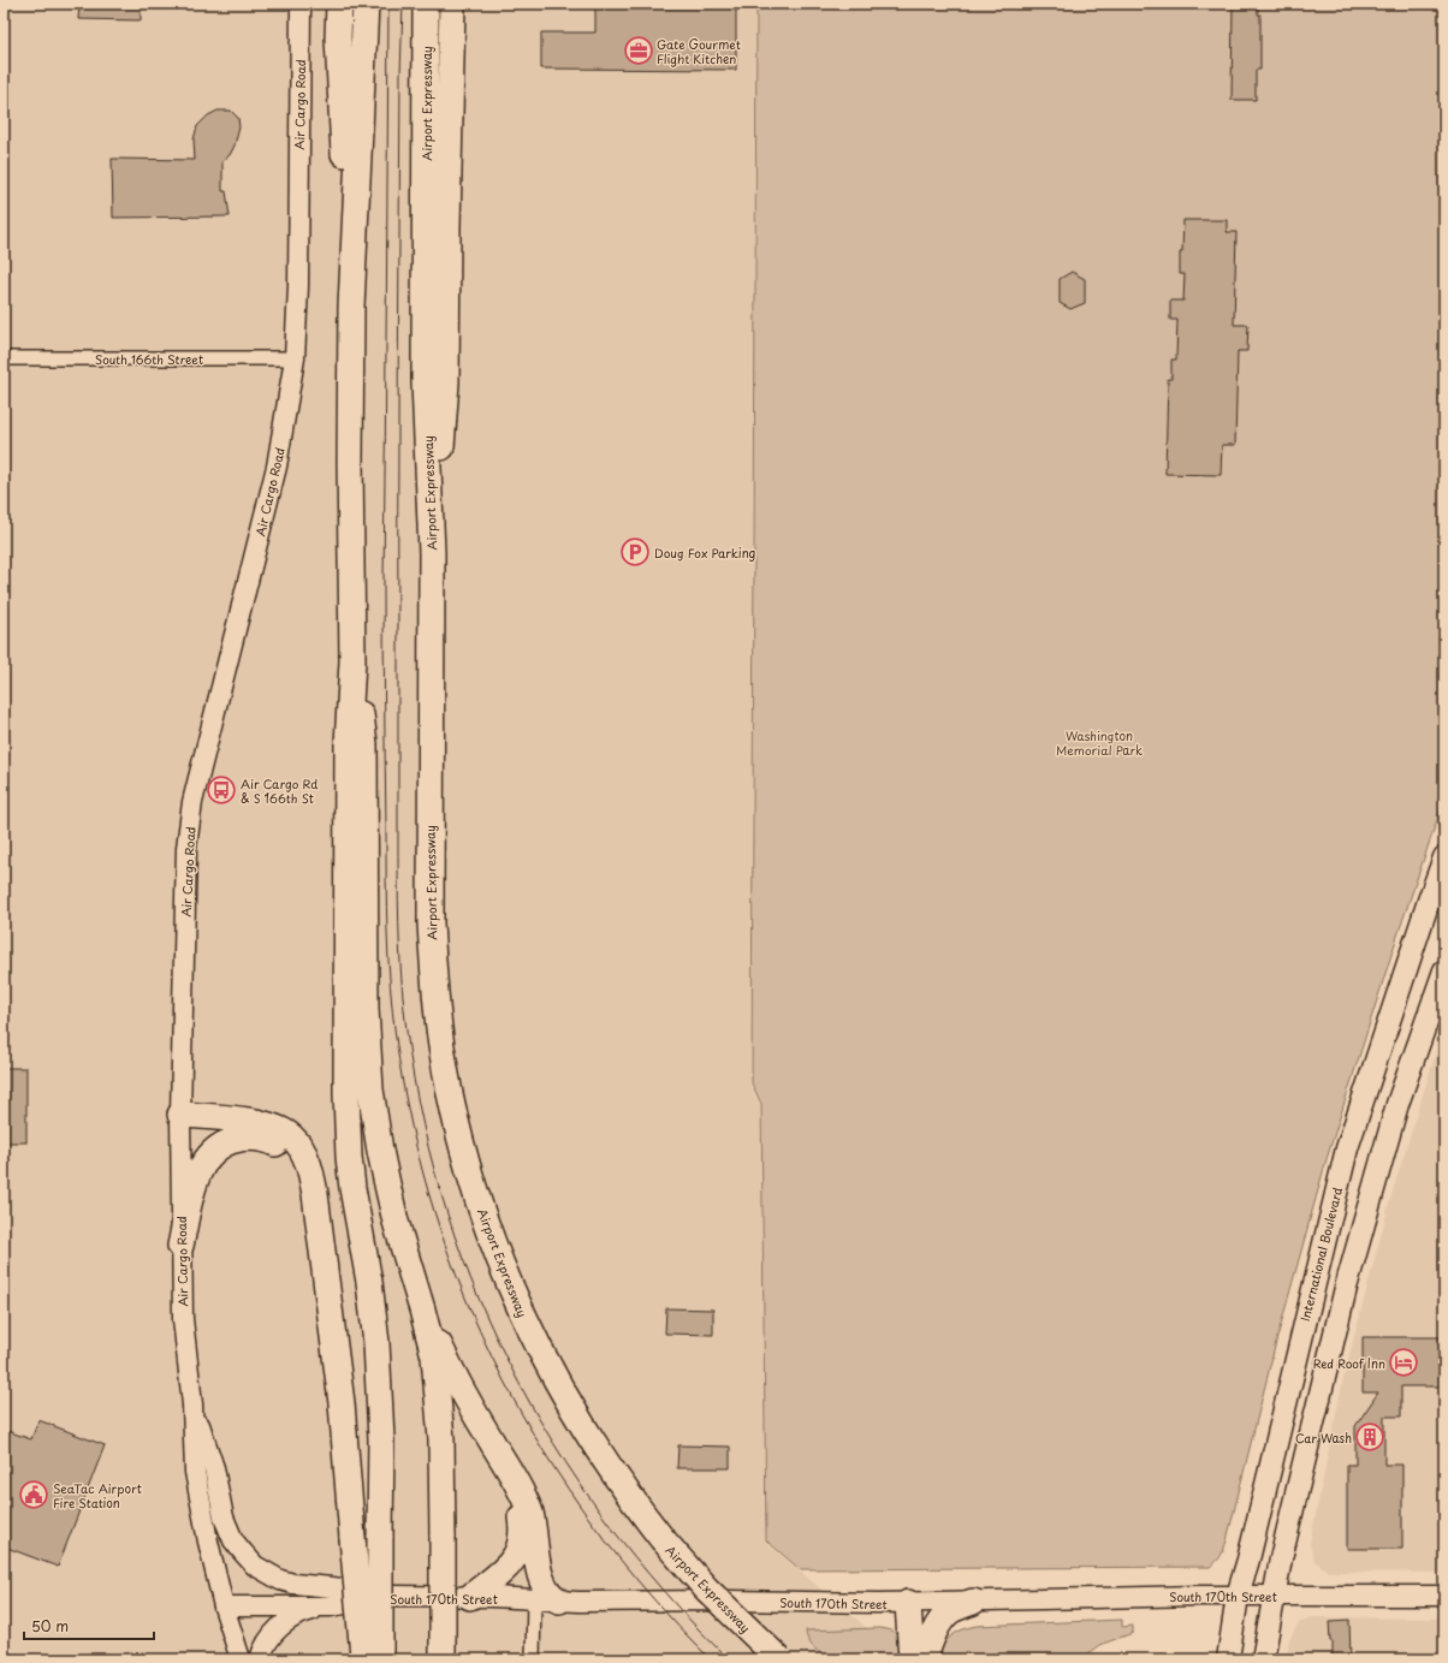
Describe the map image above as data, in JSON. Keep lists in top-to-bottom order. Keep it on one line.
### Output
{"streets":{"highway":["Airport Expressway"],"main road":["International Boulevard"],"street":["Air Cargo Road","South 166th Street","South 170th Street"]},"crossings":[["Air Cargo Road","South 166th Street"],["Air Cargo Road","South 170th Street"],["International Boulevard","South 170th Street"]],"parks":["Washington Memorial Park"],"places":{"office":["Gate Gourmet Flight Kitchen"],"parking":["Doug Fox Parking"],"bus stop":["Air Cargo Rd & S 166th St"],"hotel":["Red Roof Inn"],"building":["Car Wash"],"public building":["SeaTac Airport Fire Station"]},"scale_bar":"50 m"}
